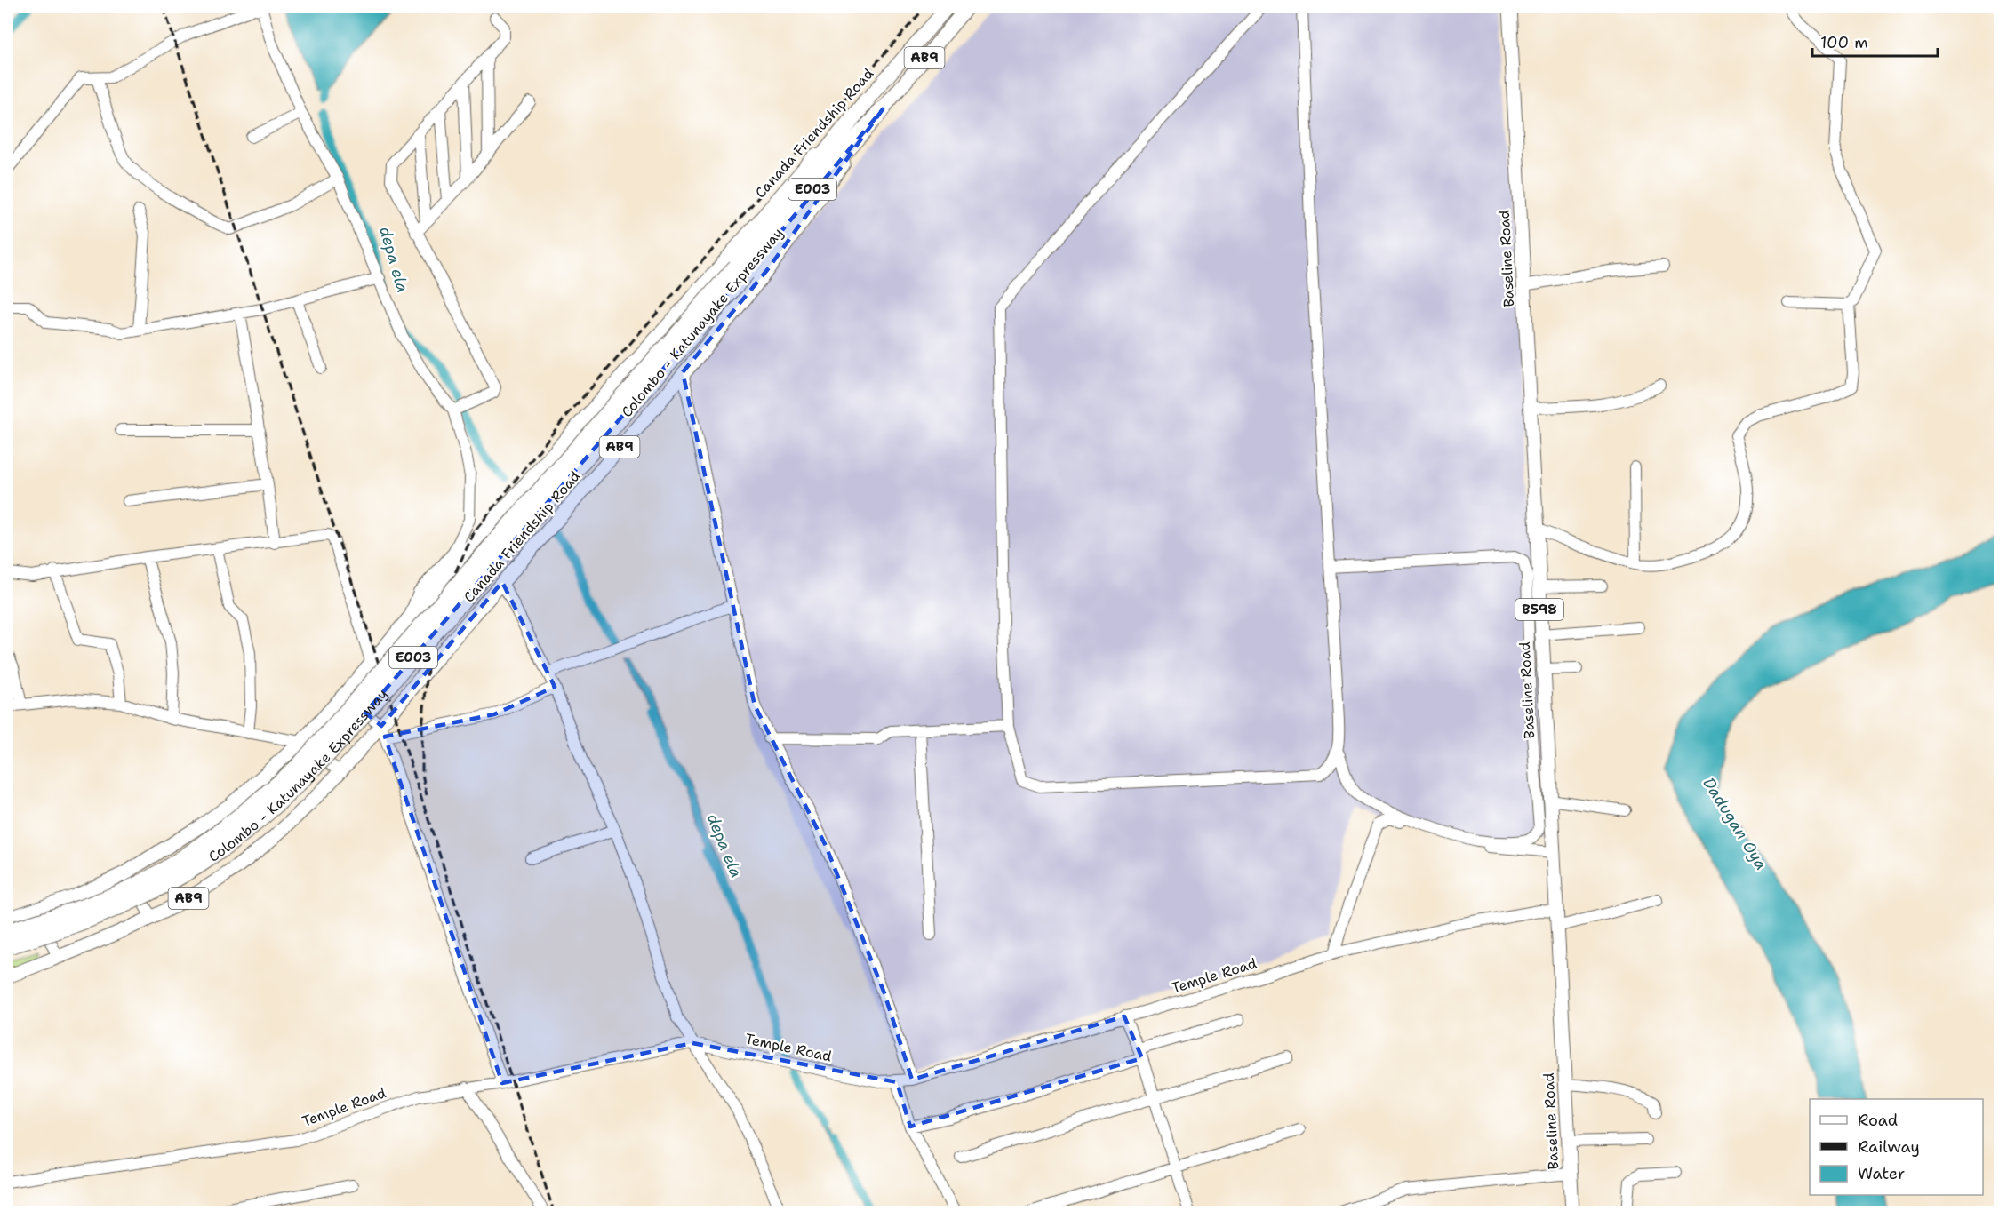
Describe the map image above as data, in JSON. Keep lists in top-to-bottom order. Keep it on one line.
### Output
{"streets":{"highway":["E003","Colombo - Katunayake Expressway"],"main road":["AB9","Canada Friendship Road","Baseline Road","B598"],"street":["Temple Road"]},"crossings":[["Canada Friendship Road","Colombo - Katunayake Expressway"],["Baseline Road","Temple Road"]],"water":["depa ela","Dadugan Oya"],"legend":["Road","Railway","Water"],"scale_bar":"100 m"}
